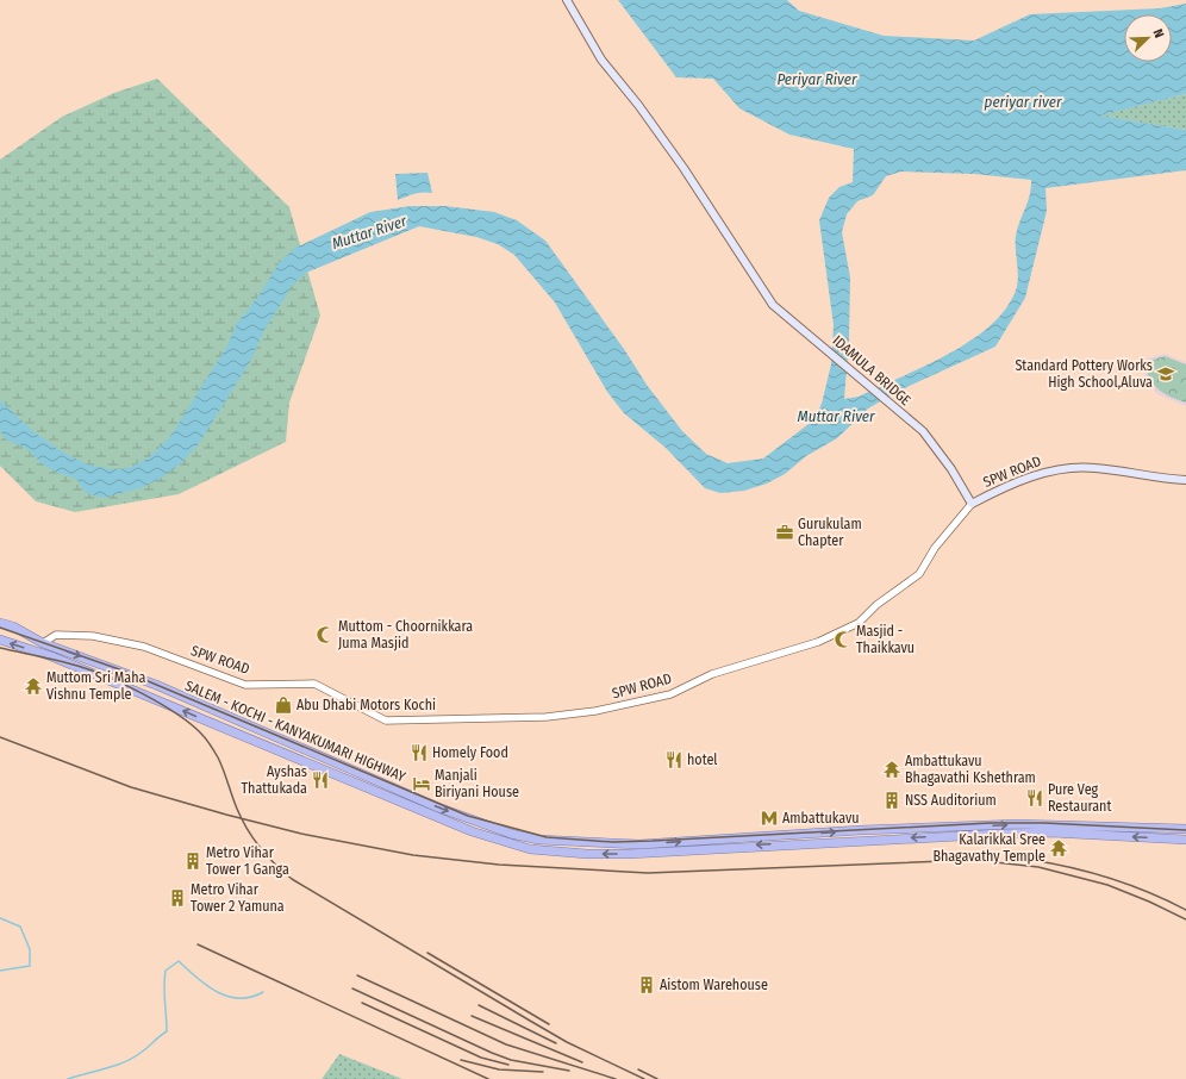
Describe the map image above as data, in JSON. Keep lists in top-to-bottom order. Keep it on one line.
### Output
{"streets":{"highway":["SALEM - KOCHI - KANYAKUMARI HIGHWAY"],"main road":["IDAMULA BRIDGE","SPW ROAD"]},"crossings":[["IDAMULA BRIDGE","SPW ROAD"],["SPW ROAD","SALEM - KOCHI - KANYAKUMARI HIGHWAY"]],"water":["Periyar River","periyar river","Muttar River"],"places":{"school or university":["Standard Pottery Works High School,Aluva"],"office":["Gurukulam Chapter"],"mosque":["Muttom - Choornikkara Juma Masjid","Masjid - Thaikkavu"],"temple":["Muttom Sri Maha Vishnu Temple","Ambattukavu Bhagavathi Kshethram","Kalarikkal Sree Bhagavathy Temple"],"shop":["Abu Dhabi Motors Kochi"],"restaurant":["Homely Food","hotel","Ayshas Thattukada","Pure Veg Restaurant"],"hotel":["Manjali Biriyani House"],"building":["NSS Auditorium","Metro Vihar Tower 1 Ganga","Metro Vihar Tower 2 Yamuna","Aistom Warehouse"],"metro station":["Ambattukavu"]},"north":"top right"}
